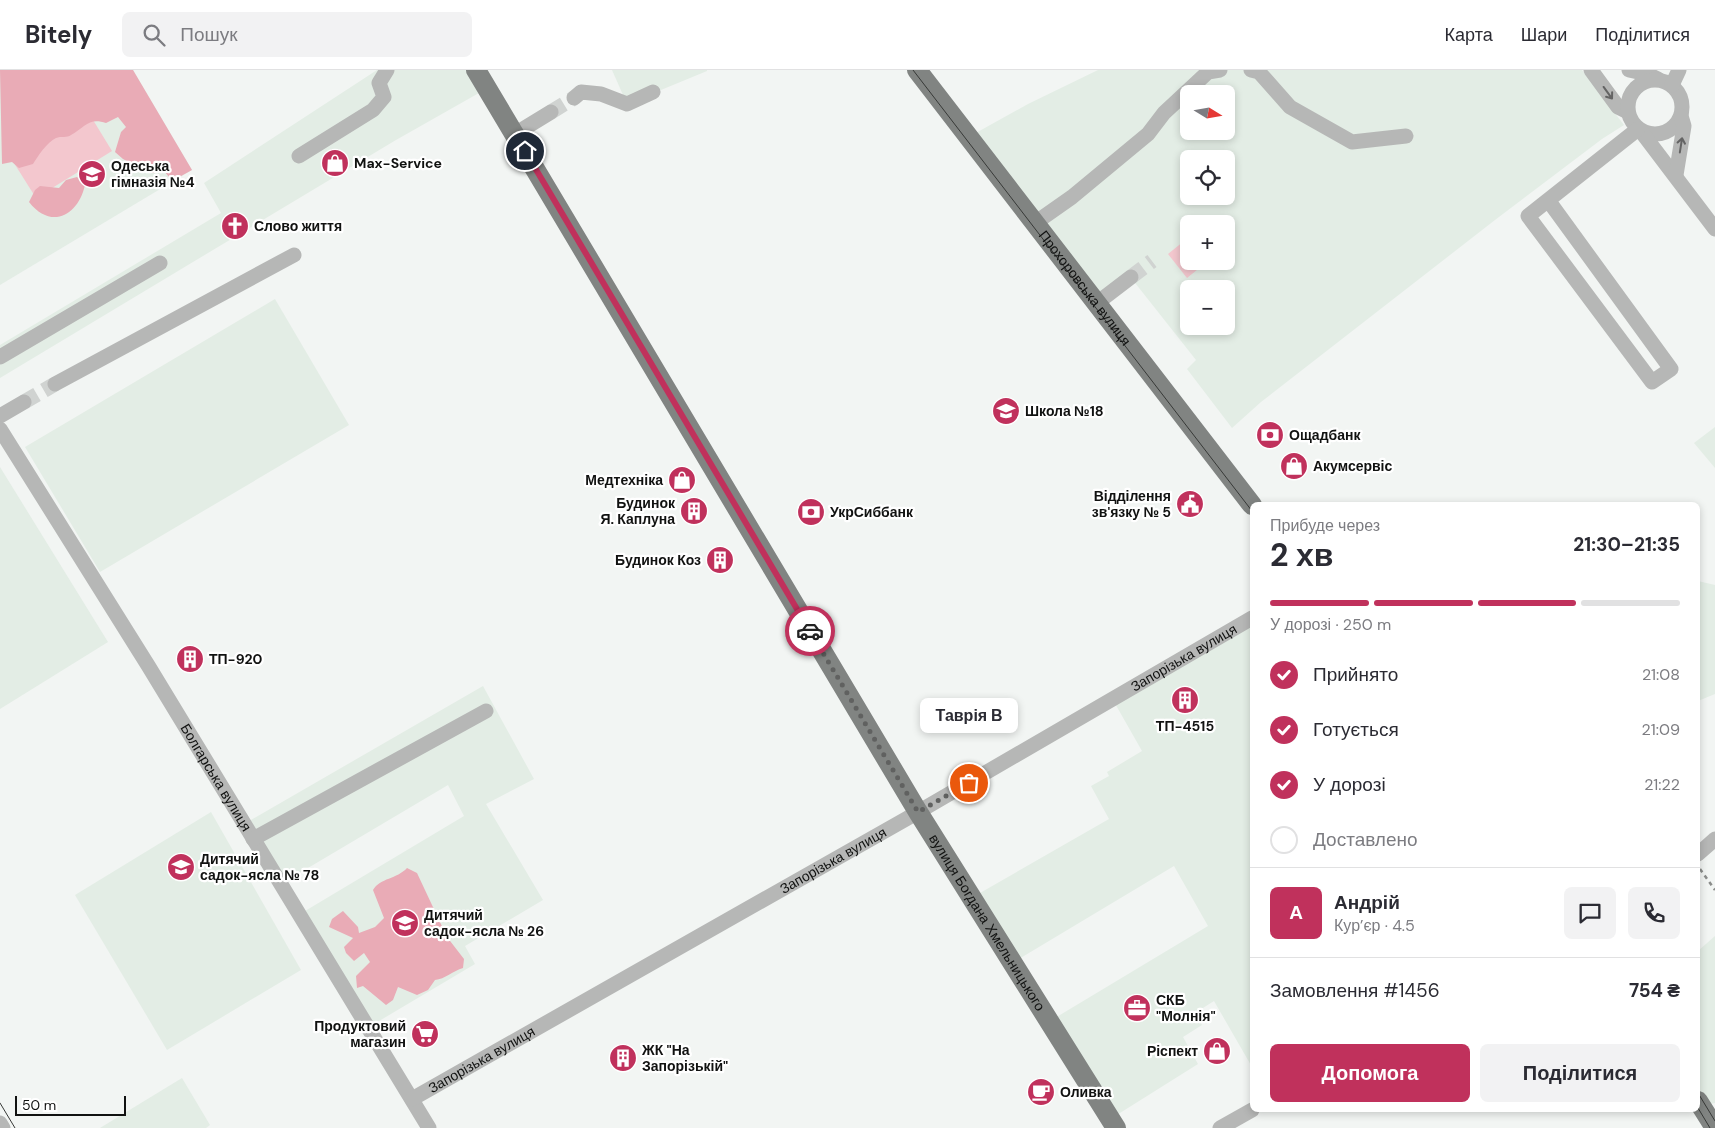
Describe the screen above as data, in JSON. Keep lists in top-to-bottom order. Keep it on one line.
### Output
{"streets":{"main road":["Прохоровська вулиця","вулиця Богдана Хмельницького"],"street":["Запорізька вулиця","Болгарська вулиця"]},"crossings":[["Запорізька вулиця","Болгарська вулиця"],["Запорізька вулиця","вулиця Богдана Хмельницького"]],"places":{"shop":["Max-Service","Акумсервіс","Медтехніка","Ріспект"],"school or university":["Одеська гімназія №4","Школа №18","Дитячий садок-ясла № 78","Дитячий садок-ясла № 26"],"church":["Слово життя"],"bank":["Ощадбанк","УкрСиббанк"],"public building":["Відділення зв'язку № 5"],"building":["Будинок Я. Каплуна","Будинок Коз","ТП-920","ТП-4515","ЖК \"На Запорізькій\""],"other":["Таврія В"],"office":["СКБ \"Молнія\""],"supermarket":["Продуктовий магазин"],"cafe":["Оливка"]},"scale_bar":"50 m","north":"right","page":{"header":"Bitely","search":"Пошук","nav":["Карта","Шари","Поділитися"],"map_buttons":["+","−"],"heading":["2 хв","Прибуде через","21:30–21:35"],"panel":["Андрій","Кур’єр · 4.5","Замовлення #1456","754 ₴"],"bar":"У дорозі · 250 m","list":[["Прийнято","21:08"],["Готується","21:09"],["У дорозі","21:22"],"Доставлено"],"bubble":"Таврія В","round":"А","buttons":["Допомога","Поділитися"],"scale":"50 m"}}
